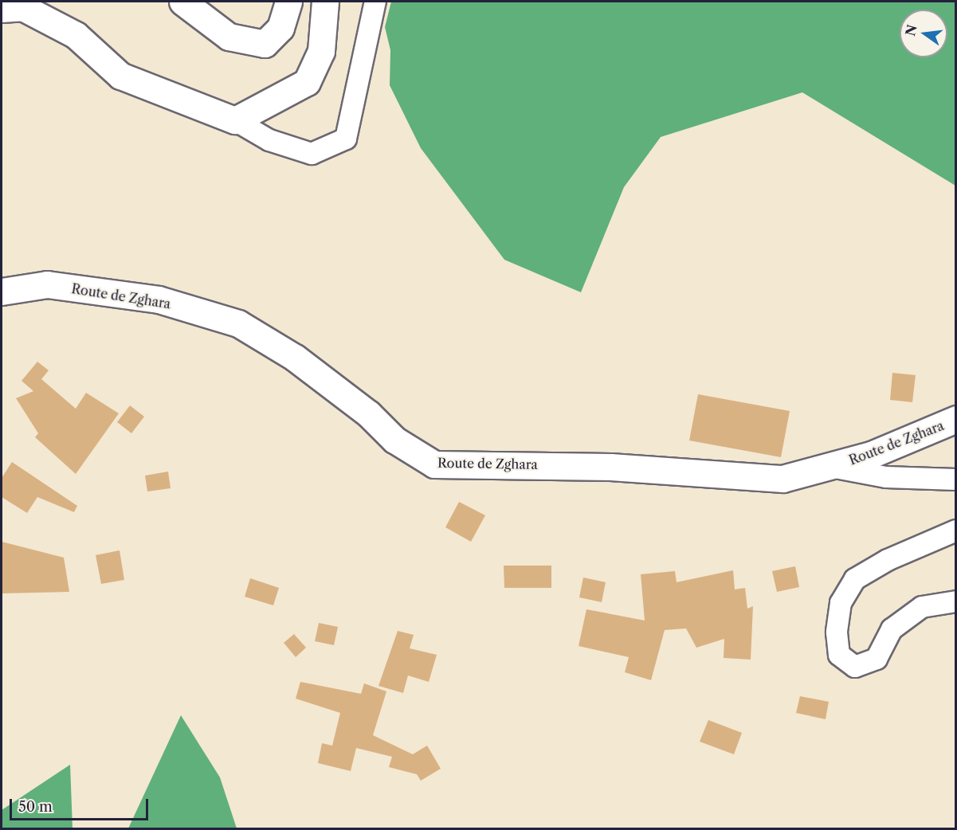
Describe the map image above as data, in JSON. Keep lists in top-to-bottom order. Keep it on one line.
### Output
{"streets":{"street":["Route de Zghara"]},"scale_bar":"50 m","north":"left"}
